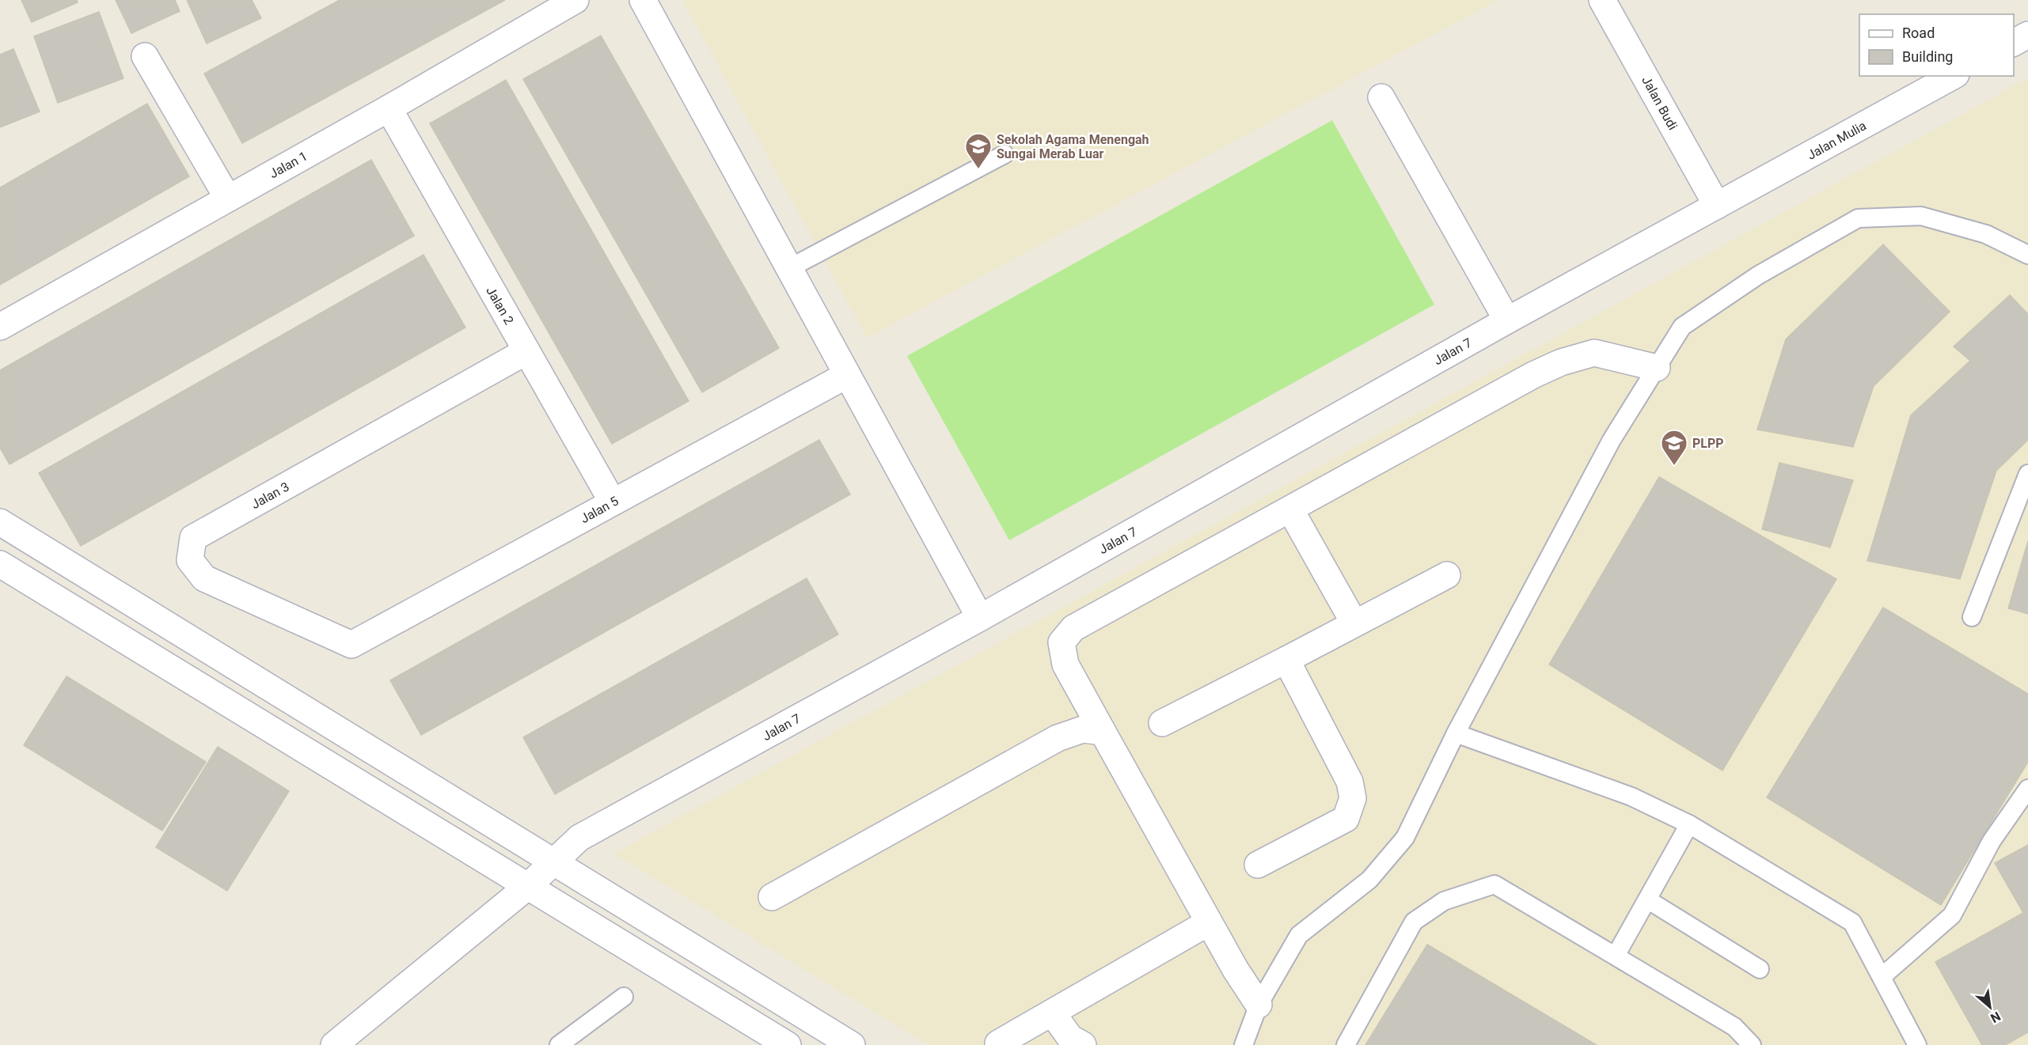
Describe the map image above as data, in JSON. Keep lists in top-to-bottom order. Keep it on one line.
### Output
{"streets":{"street":["Jalan Budi","Jalan Mulia","Jalan 1","Jalan 2","Jalan 7","Jalan 3","Jalan 5"]},"crossings":[["Jalan Budi","Jalan Mulia"],["Jalan Budi","Jalan 7"],["Jalan Mulia","Jalan 7"],["Jalan 1","Jalan 2"],["Jalan 2","Jalan 3"],["Jalan 2","Jalan 5"],["Jalan 3","Jalan 5"]],"places":{"school or university":["Sekolah Agama Menengah Sungai Merab Luar","PLPP"]},"legend":["Road","Building"],"north":"bottom right"}
